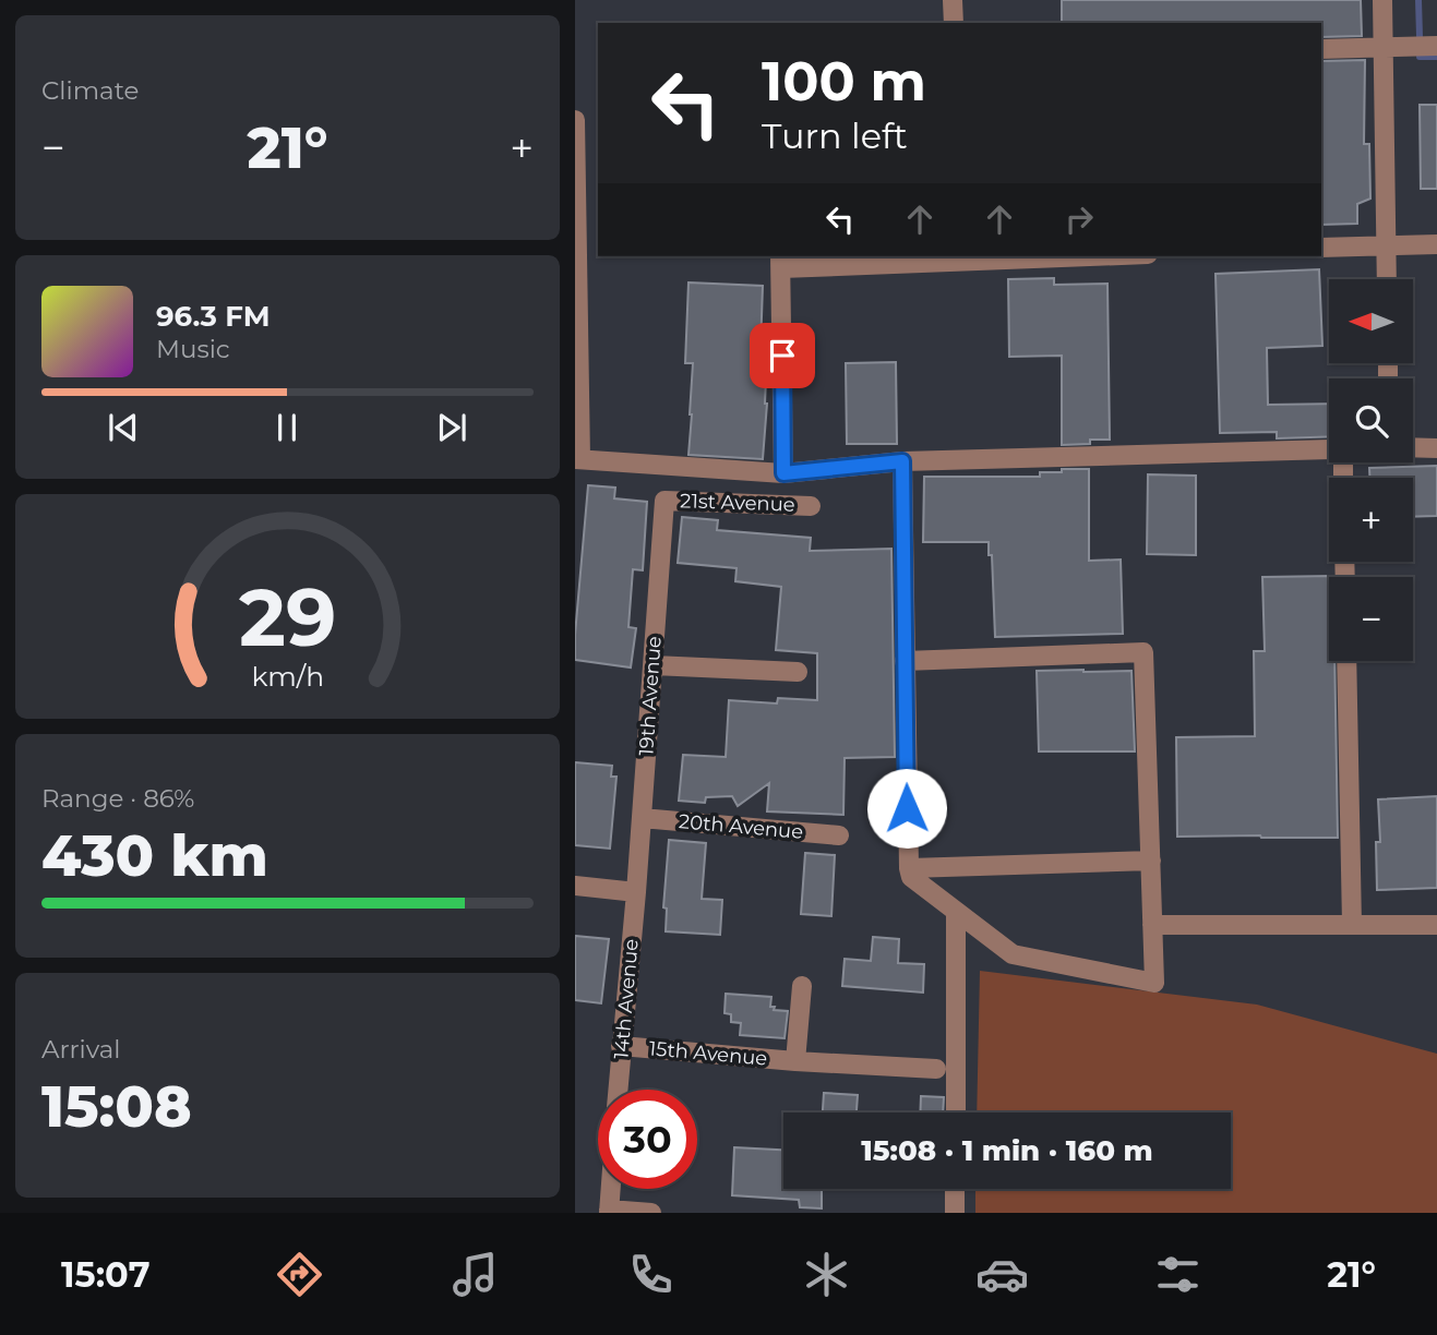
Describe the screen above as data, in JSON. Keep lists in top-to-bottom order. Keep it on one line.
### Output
{"streets":{"street":["21st Avenue","19th Avenue","20th Avenue","14th Avenue","15th Avenue"]},"crossings":[["21st Avenue","19th Avenue"],["19th Avenue","20th Avenue"],["19th Avenue","14th Avenue"],["14th Avenue","15th Avenue"]],"north":"left","page":{"tile":["Climate",["Range · 86%","430 km"],["Arrival","15:08"]],"turn":["100 m","Turn left"],"heat":["−","21°","+"],"map_buttons":["+","−"],"song":["96.3 FM","Music"],"limit":"30","trip":"15:08 · 1 min · 160 m","tabs":["15:07","21°"],"gauge":["29","km/h"]}}
